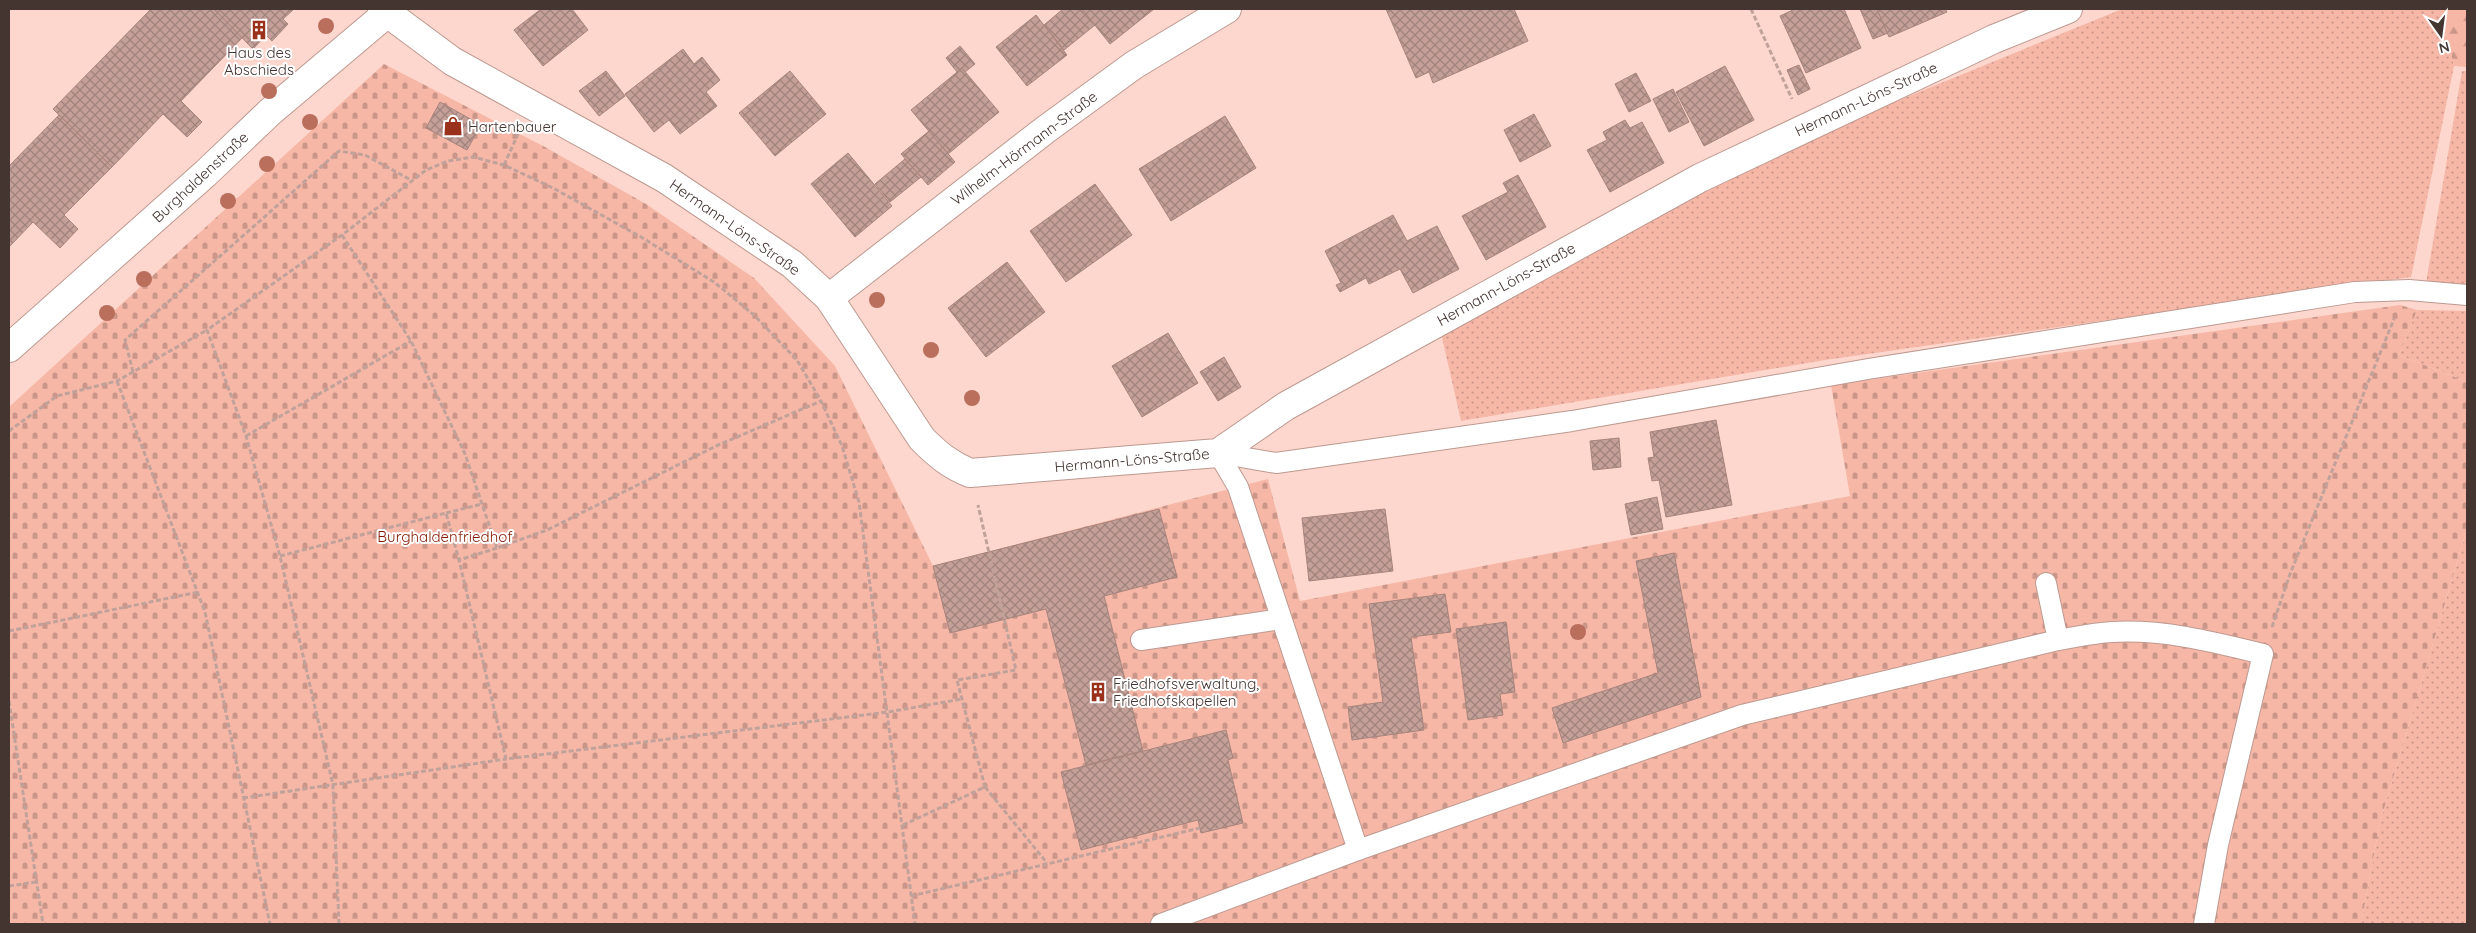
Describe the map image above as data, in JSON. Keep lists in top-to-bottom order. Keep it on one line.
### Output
{"streets":{"street":["Hermann-Löns-Straße","Wilhelm-Hörmann-Straße","Burghaldenstraße"]},"crossings":[["Hermann-Löns-Straße","Wilhelm-Hörmann-Straße"],["Hermann-Löns-Straße","Burghaldenstraße"]],"parks":["Burghaldenfriedhof"],"places":{"building":["Haus des Abschieds","Friedhofsverwaltung, Friedhofskapellen"],"shop":["Hartenbauer"]},"north":"bottom"}
